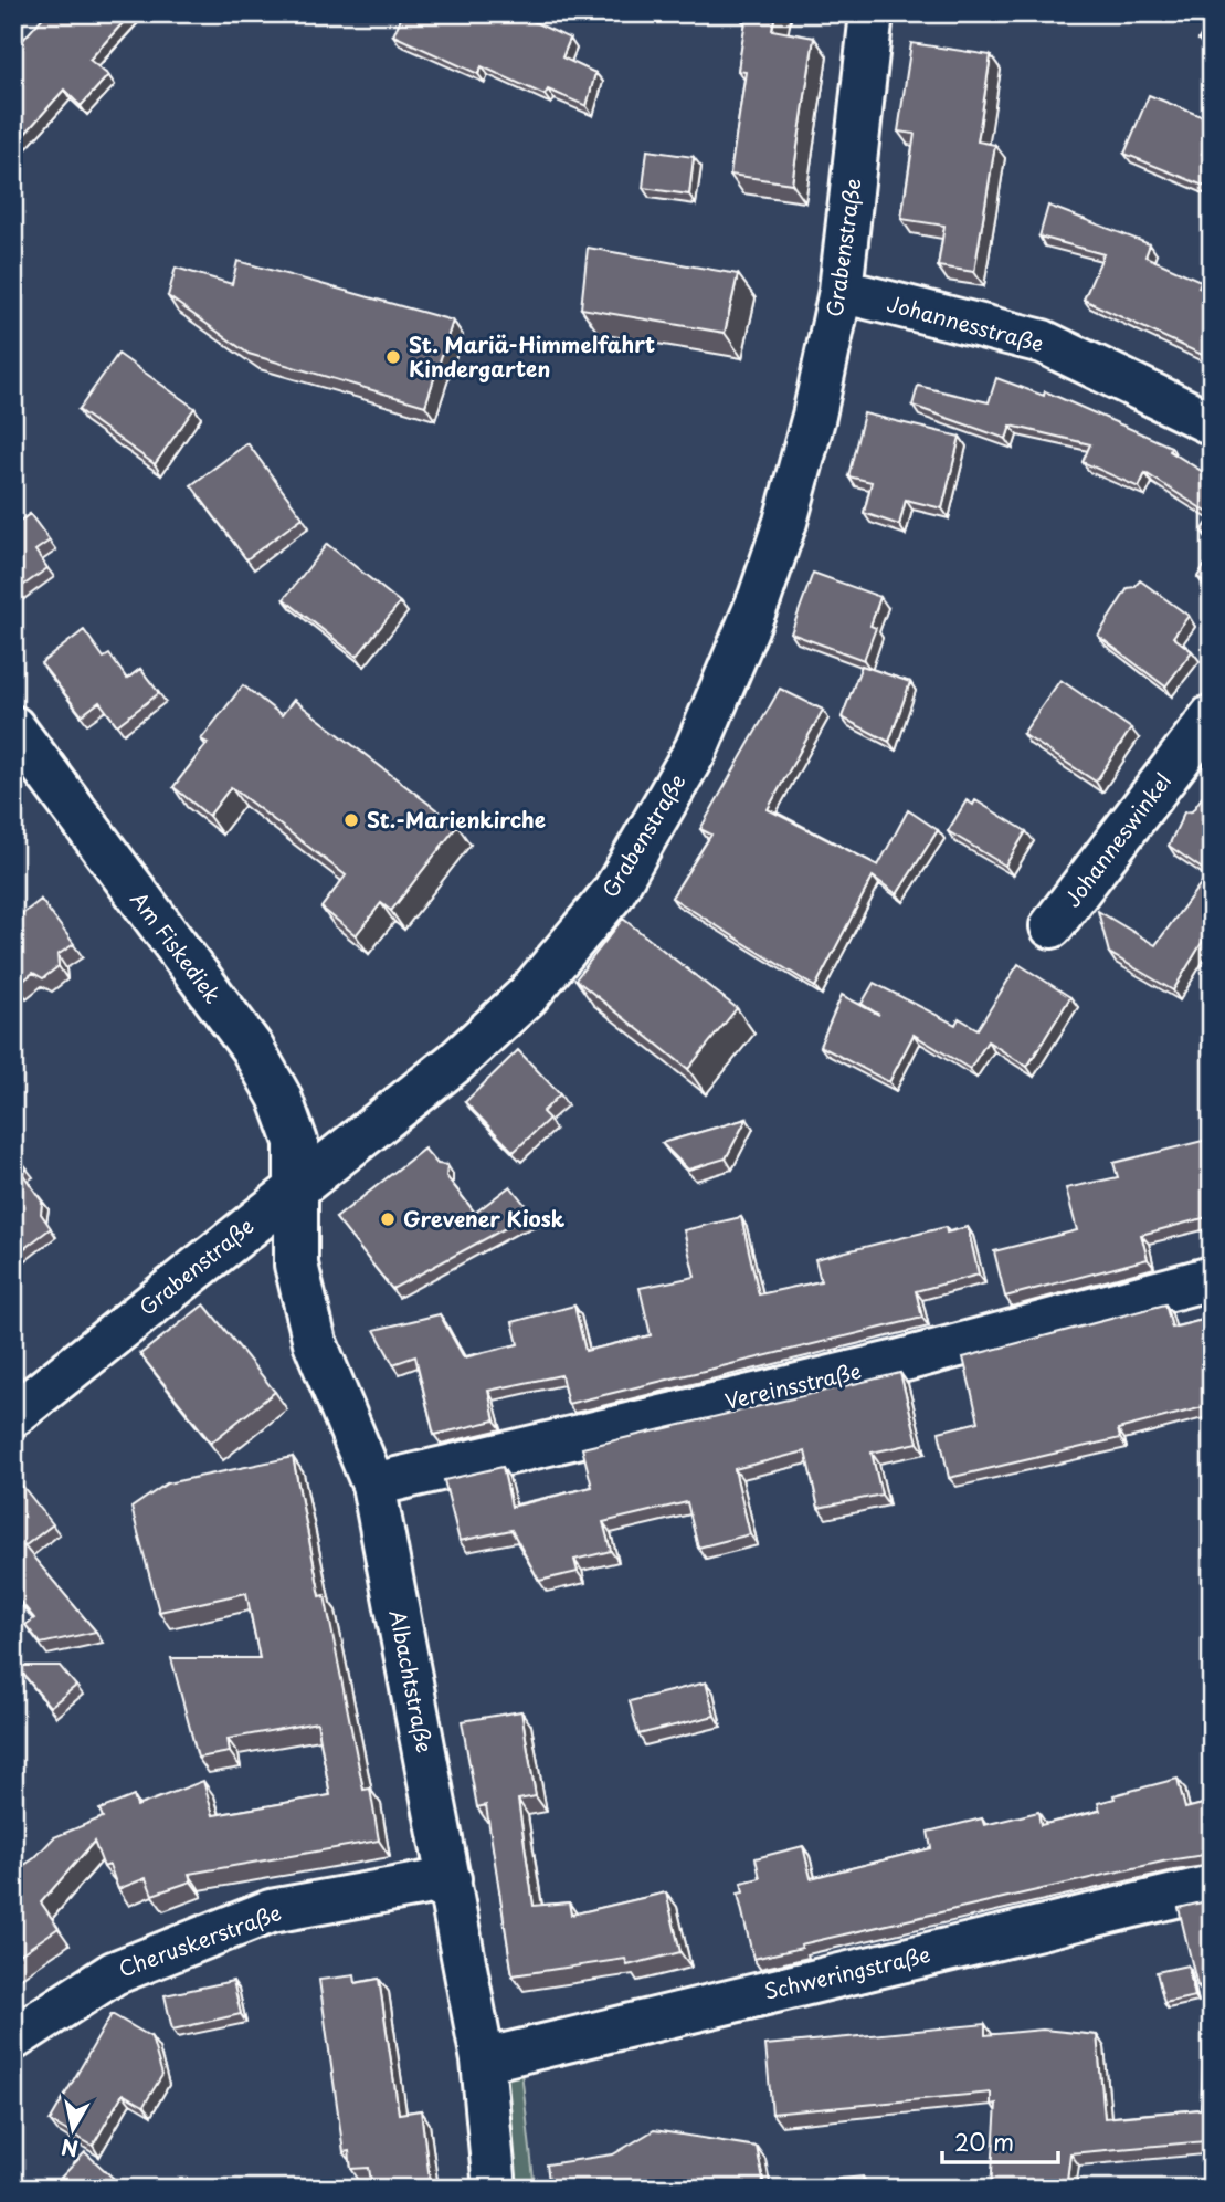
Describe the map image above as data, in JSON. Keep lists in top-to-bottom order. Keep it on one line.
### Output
{"streets":{"street":["Grabenstraße","Johannesstraße","Johanneswinkel","Am Fiskediek","Vereinsstraße","Albachtstraße","Cheruskerstraße","Schweringstraße"]},"crossings":[["Grabenstraße","Johannesstraße"],["Grabenstraße","Am Fiskediek"],["Grabenstraße","Albachtstraße"],["Am Fiskediek","Albachtstraße"],["Vereinsstraße","Albachtstraße"],["Albachtstraße","Cheruskerstraße"],["Albachtstraße","Schweringstraße"]],"places":["St. Mariä-Himmelfahrt Kindergarten","St.-Marienkirche","Grevener Kiosk"],"scale_bar":"20 m","north":"bottom"}
